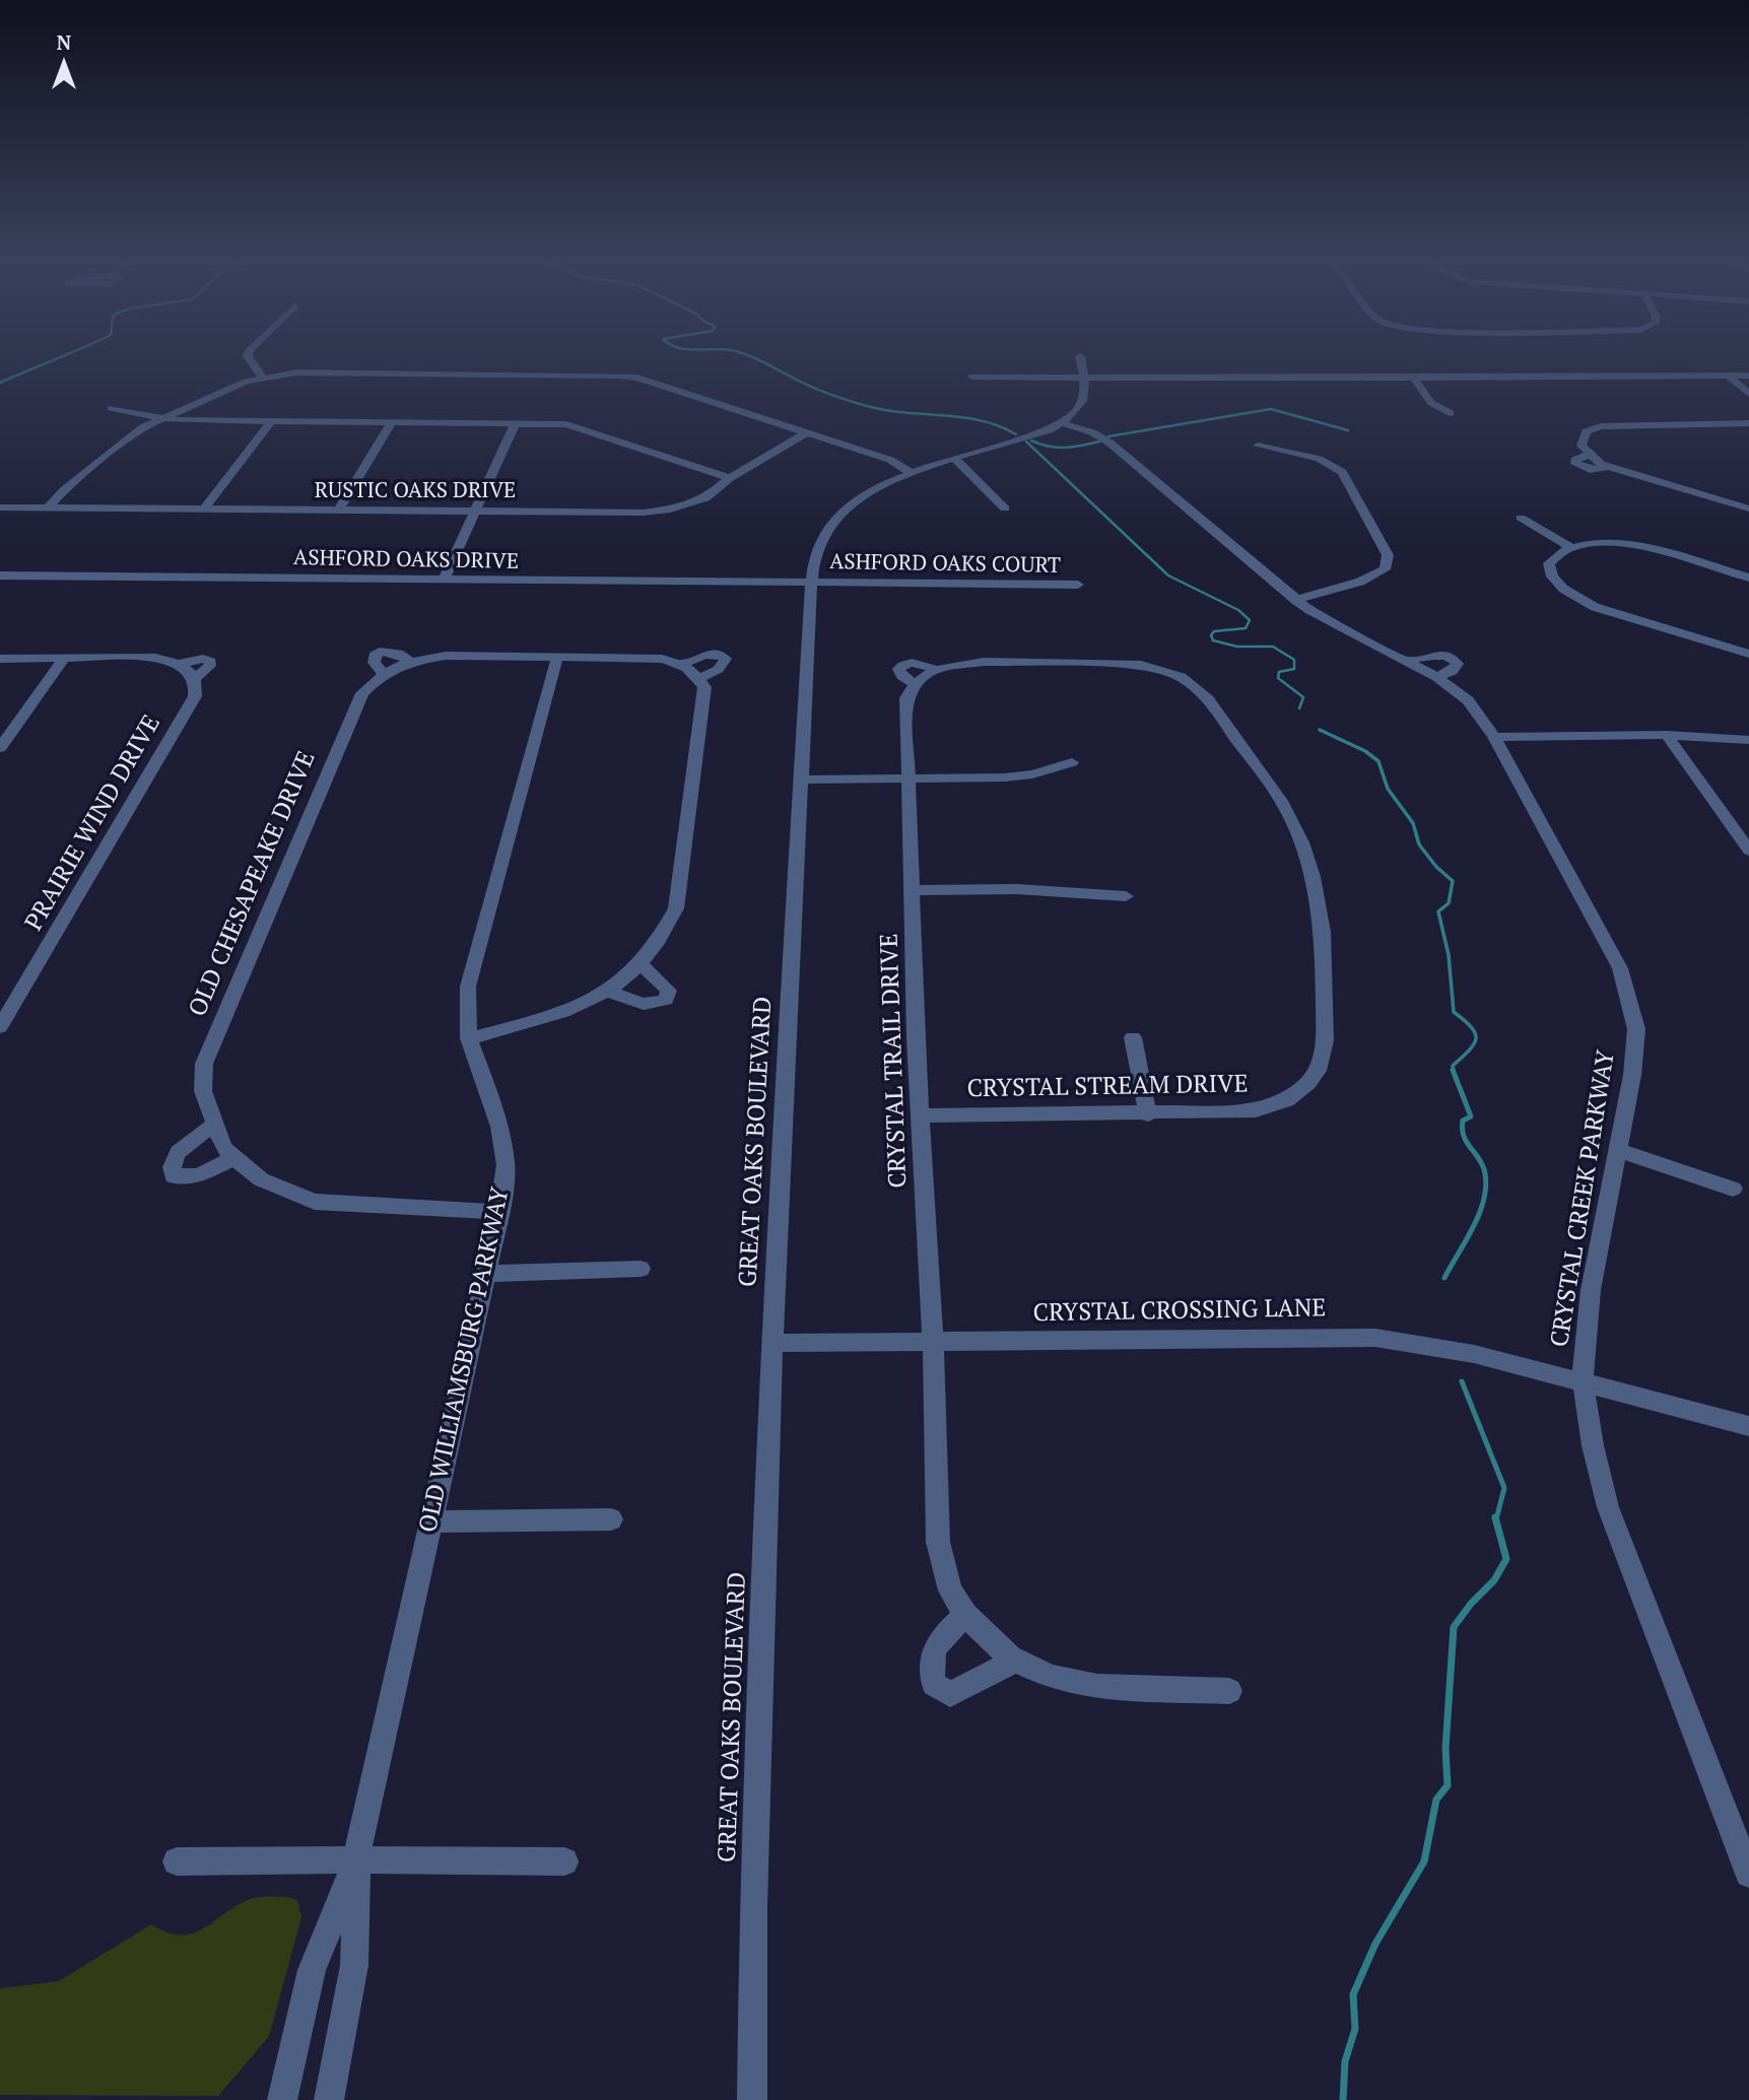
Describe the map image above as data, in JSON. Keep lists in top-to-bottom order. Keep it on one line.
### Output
{"streets":{"street":["RUSTIC OAKS DRIVE","ASHFORD OAKS DRIVE","ASHFORD OAKS COURT","PRAIRIE WIND DRIVE","OLD CHESAPEAKE DRIVE","CRYSTAL TRAIL DRIVE","CRYSTAL STREAM DRIVE","GREAT OAKS BOULEVARD","CRYSTAL CREEK PARKWAY","CRYSTAL CROSSING LANE","OLD WILLIAMSBURG PARKWAY"]},"crossings":[["ASHFORD OAKS DRIVE","ASHFORD OAKS COURT"],["ASHFORD OAKS DRIVE","GREAT OAKS BOULEVARD"],["ASHFORD OAKS COURT","GREAT OAKS BOULEVARD"],["OLD CHESAPEAKE DRIVE","OLD WILLIAMSBURG PARKWAY"],["CRYSTAL TRAIL DRIVE","CRYSTAL STREAM DRIVE"],["CRYSTAL TRAIL DRIVE","CRYSTAL CROSSING LANE"],["GREAT OAKS BOULEVARD","CRYSTAL CREEK PARKWAY"],["GREAT OAKS BOULEVARD","CRYSTAL CROSSING LANE"],["CRYSTAL CREEK PARKWAY","CRYSTAL CROSSING LANE"]],"north":"top"}
